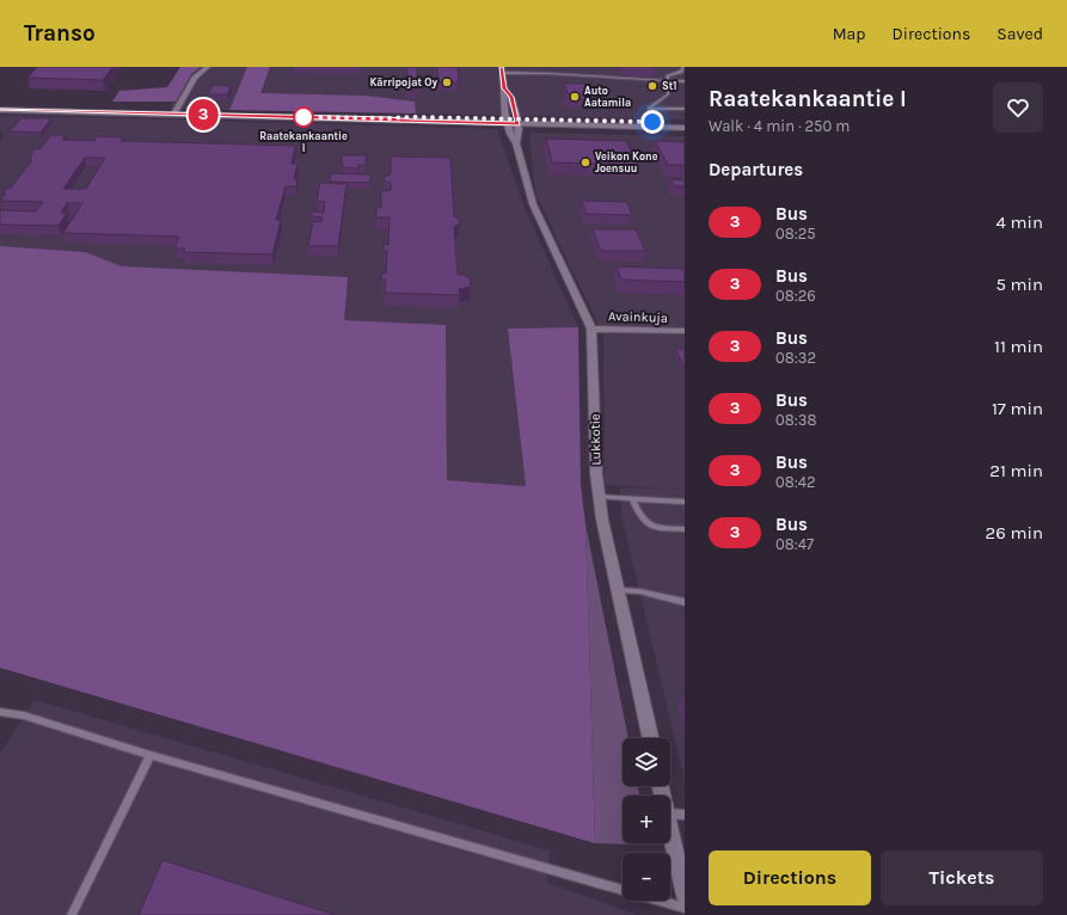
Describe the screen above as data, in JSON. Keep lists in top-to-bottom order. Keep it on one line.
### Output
{"streets":{"street":["Avainkuja","Lukkotie"]},"crossings":[["Avainkuja","Lukkotie"]],"places":["Kärripojat Oy","St1","Auto Aatamila","Raatekankaantie I","Veikon Kone Joensuu"],"lines":["bus line 3"],"page":{"header":"Transo","nav":["Map","Directions","Saved"],"on_map":"3","heading":[["Raatekankaantie I","Walk · 4 min · 250 m"],"Departures"],"list":[{"mark":"3","name":"Bus","note":"08:25","value":"4 min"},{"mark":"3","name":"Bus","note":"08:26","value":"5 min"},{"mark":"3","name":"Bus","note":"08:32","value":"11 min"},{"mark":"3","name":"Bus","note":"08:38","value":"17 min"},{"mark":"3","name":"Bus","note":"08:42","value":"21 min"},{"mark":"3","name":"Bus","note":"08:47","value":"26 min"}],"map_buttons":["+","−"],"buttons":["Directions","Tickets"]}}
